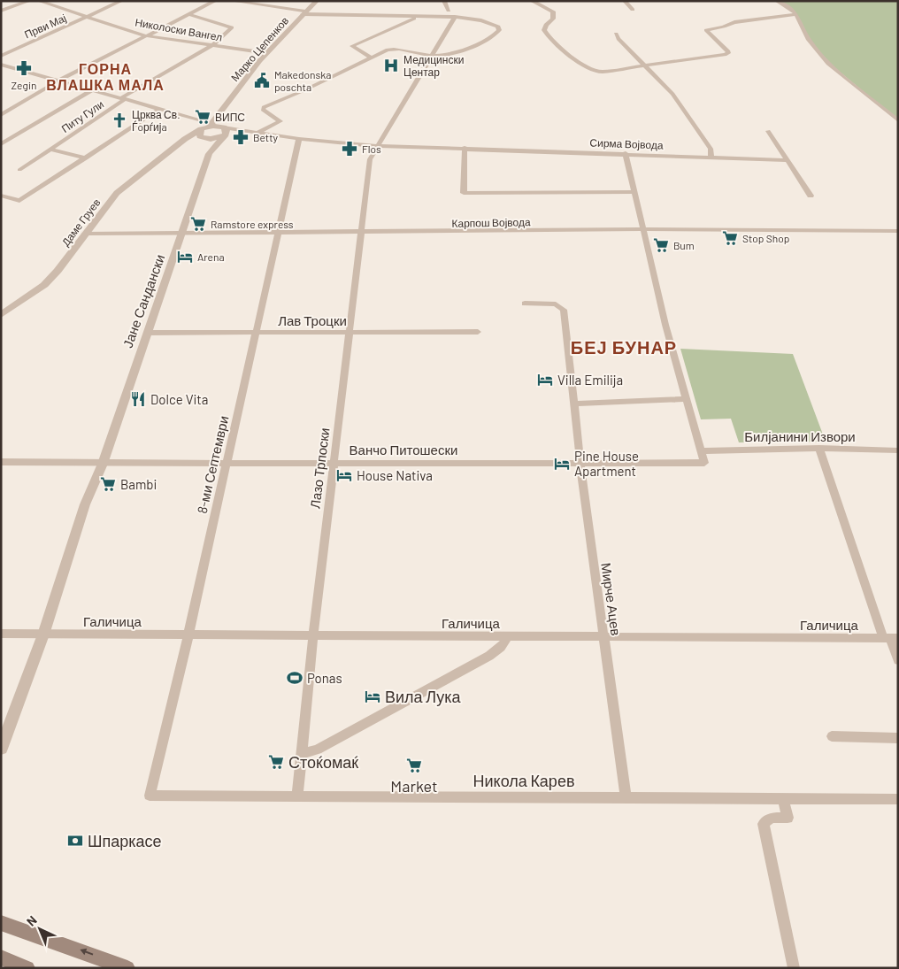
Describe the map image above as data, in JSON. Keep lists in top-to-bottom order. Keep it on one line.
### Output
{"streets":{"street":["Први Мај","Николоски Вангел","Марко Цепенков","Питу Гули","Сирма Војвода","Даме Груев","Карпош Војвода","Јане Сандански","Лав Троцки","Билјанини Извори","Ванчо Питошески","8-ми Септември","Лазо Трпоски","Мирче Ацев","Галичица","Никола Карев"]},"crossings":[["Први Мај","Николоски Вангел"],["Николоски Вангел","Марко Цепенков"],["Марко Цепенков","Даме Груев"],["Сирма Војвода","8-ми Септември"],["Сирма Војвода","Лазо Трпоски"],["Даме Груев","Карпош Војвода"],["Карпош Војвода","Јане Сандански"],["Карпош Војвода","8-ми Септември"],["Карпош Војвода","Лазо Трпоски"],["Јане Сандански","Лав Троцки"],["Јане Сандански","Ванчо Питошески"],["Јане Сандански","Галичица"],["Лав Троцки","8-ми Септември"],["Лав Троцки","Лазо Трпоски"],["Билјанини Извори","Ванчо Питошески"],["Ванчо Питошески","8-ми Септември"],["Ванчо Питошески","Лазо Трпоски"],["Ванчо Питошески","Мирче Ацев"],["8-ми Септември","Галичица"],["8-ми Септември","Никола Карев"],["Лазо Трпоски","Галичица"],["Лазо Трпоски","Никола Карев"],["Мирче Ацев","Галичица"],["Мирче Ацев","Никола Карев"]],"districts":["ГОРНА ВЛАШКА МАЛА","БЕЈ БУНАР"],"places":{"hospital":["Медицински Центар"],"pharmacy":["Zegin","Betty","Flos"],"public building":["Makedonska poschta"],"supermarket":["ВИПС","Ramstore express","Stop Shop","Bum","Bambi","Стоќомаќ","Market"],"church":["Црква Св. Ѓoрѓијa"],"hotel":["Arena","Villa Emilija","Pine House Apartment","House Nativa","Вила Лука"],"restaurant":["Dolce Vita"],"sports":["Ponas"],"bank":["Шпаркасе"]},"north":"top left"}
